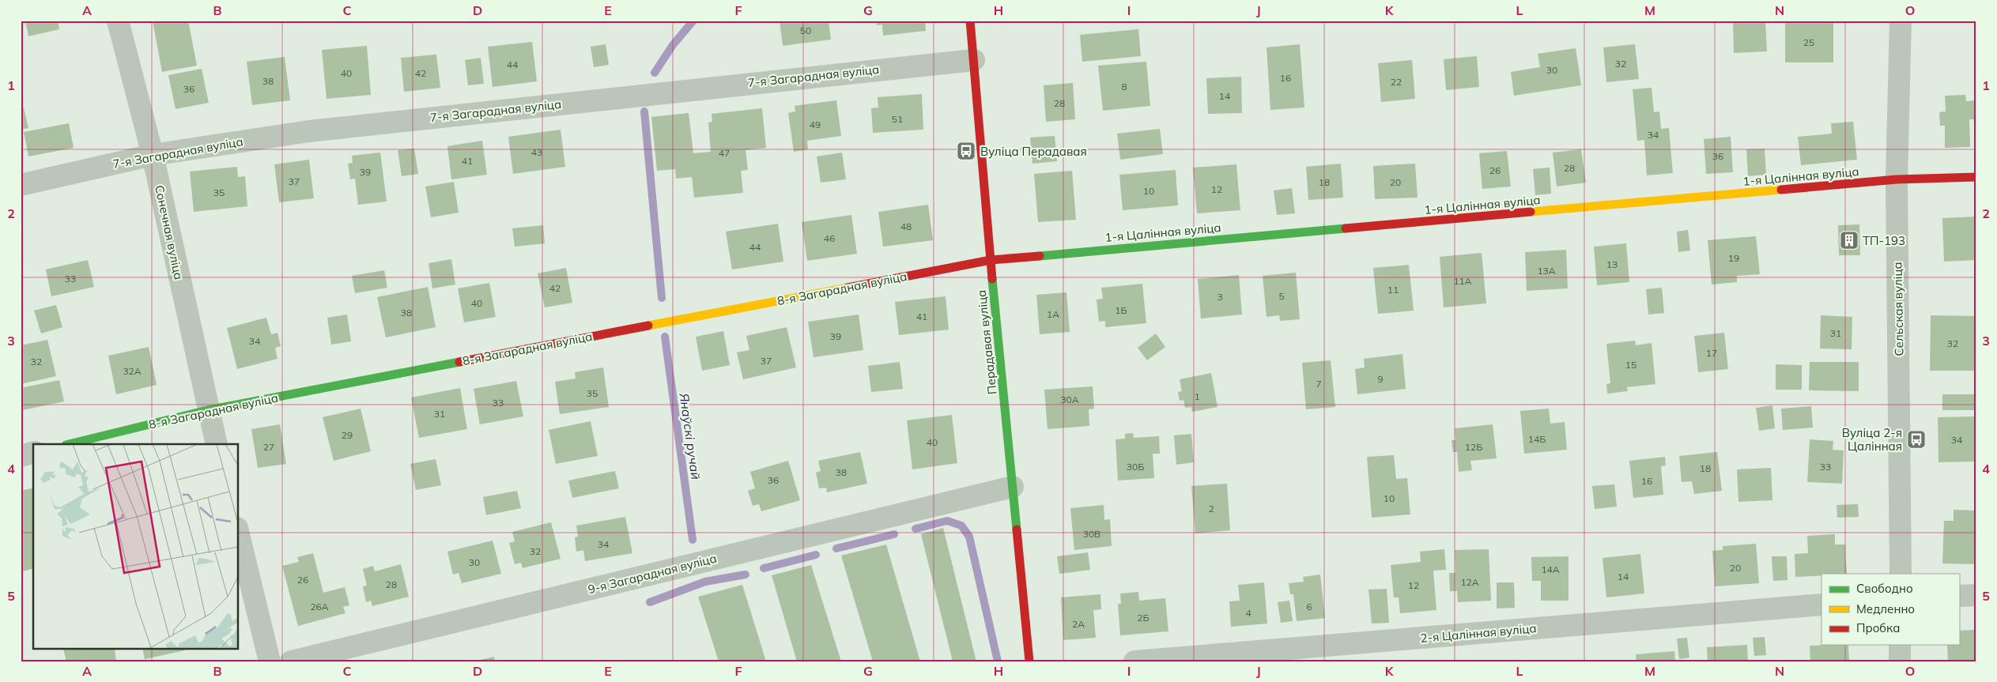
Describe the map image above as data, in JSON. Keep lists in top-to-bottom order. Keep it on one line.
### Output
{"streets":{"street":["7-я Загарадная вуліца","1-я Цалінная вуліца","Сонечная вуліца","8-я Загарадная вуліца","Сельская вуліца","Перадавая вуліца","9-я Загарадная вуліца","2-я Цалінная вуліца"]},"crossings":[["7-я Загарадная вуліца","Сонечная вуліца"],["7-я Загарадная вуліца","Перадавая вуліца"],["1-я Цалінная вуліца","8-я Загарадная вуліца"],["1-я Цалінная вуліца","Сельская вуліца"],["1-я Цалінная вуліца","Перадавая вуліца"],["Сонечная вуліца","8-я Загарадная вуліца"],["8-я Загарадная вуліца","Перадавая вуліца"],["Перадавая вуліца","9-я Загарадная вуліца"]],"water":["Янаўскі ручай"],"places":{"bus stop":["Вуліца Перадавая","Вуліца 2-я Цалінная"],"building":["ТП-193"]},"house_numbers":["50","25","32","44","30","40","42","16","38","22","8","36","14","28","51","49","34","43","47","36","41","28","26","39","37","18","20","12","10","35","48","46","44","19","13","13А","33","11А","42","11","5","3","40","1Б","38","1А","41","31","39","34","32","17","37","32","15","32А","9","7","35","1","30А","33","31","29","14Б","34","40","27","12Б","30Б","33","18","38","36","16","10","2","30В","34","32","30","20","14А","14","26","12А","28","12","26А","6","4","2Б","2А"],"legend":["Свободно","Медленно","Пробка"],"grid":{"columns":["A","B","C","D","E","F","G","H","I","J","K","L","M","N","O"],"rows":["1","2","3","4","5"]}}
